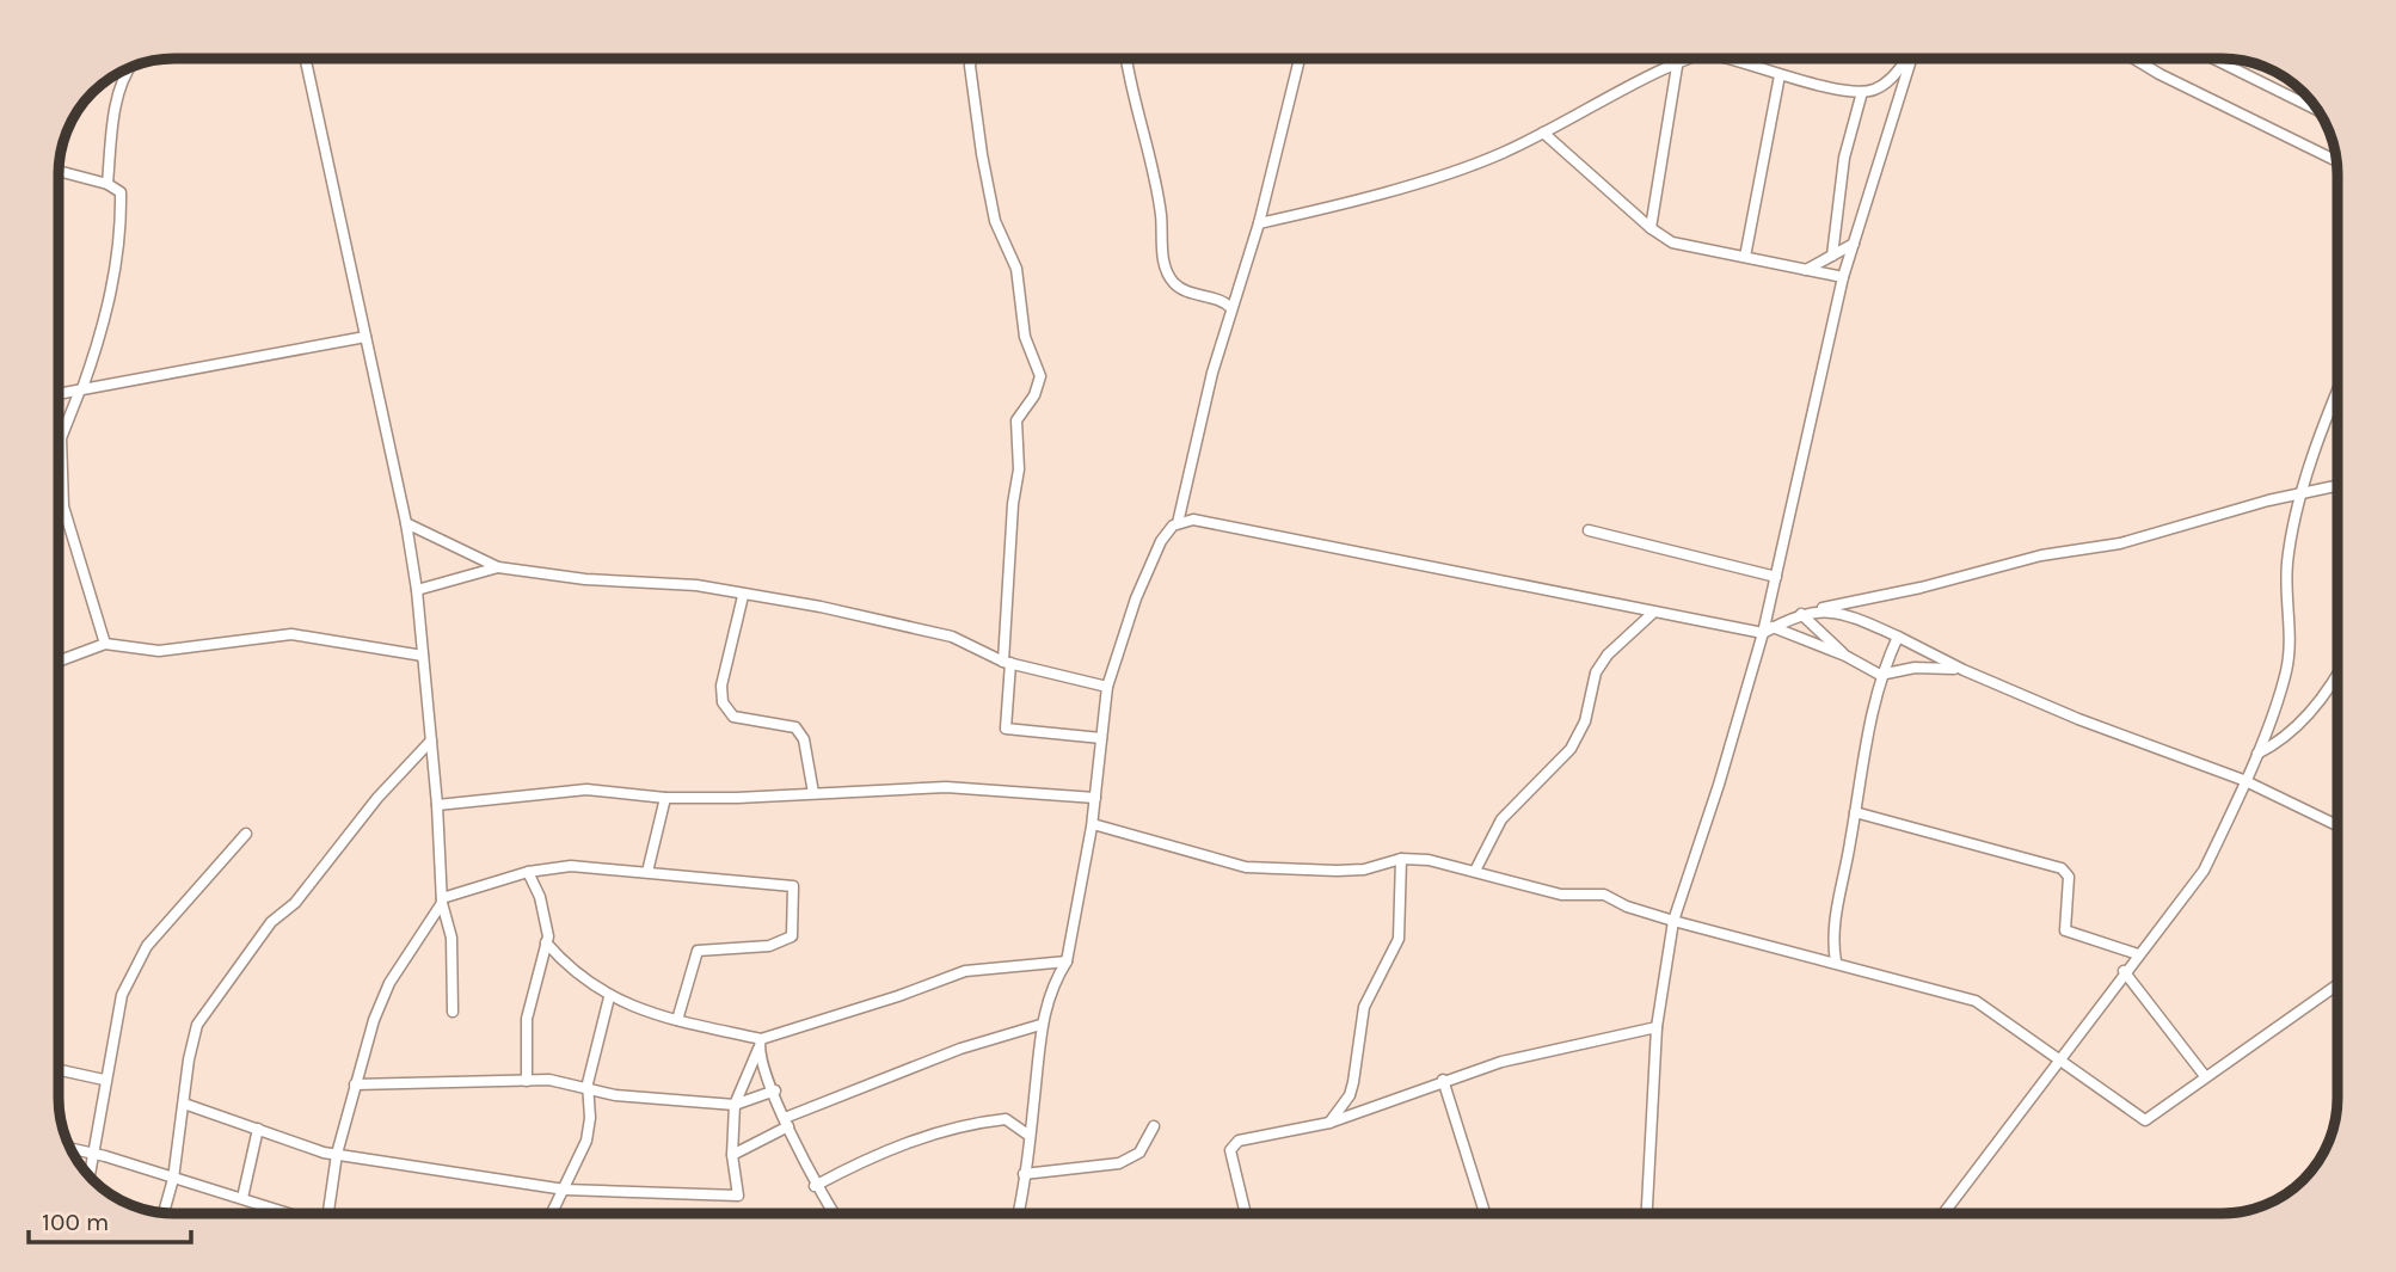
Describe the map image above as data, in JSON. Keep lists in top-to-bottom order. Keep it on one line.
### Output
{"scale_bar":"100 m"}
